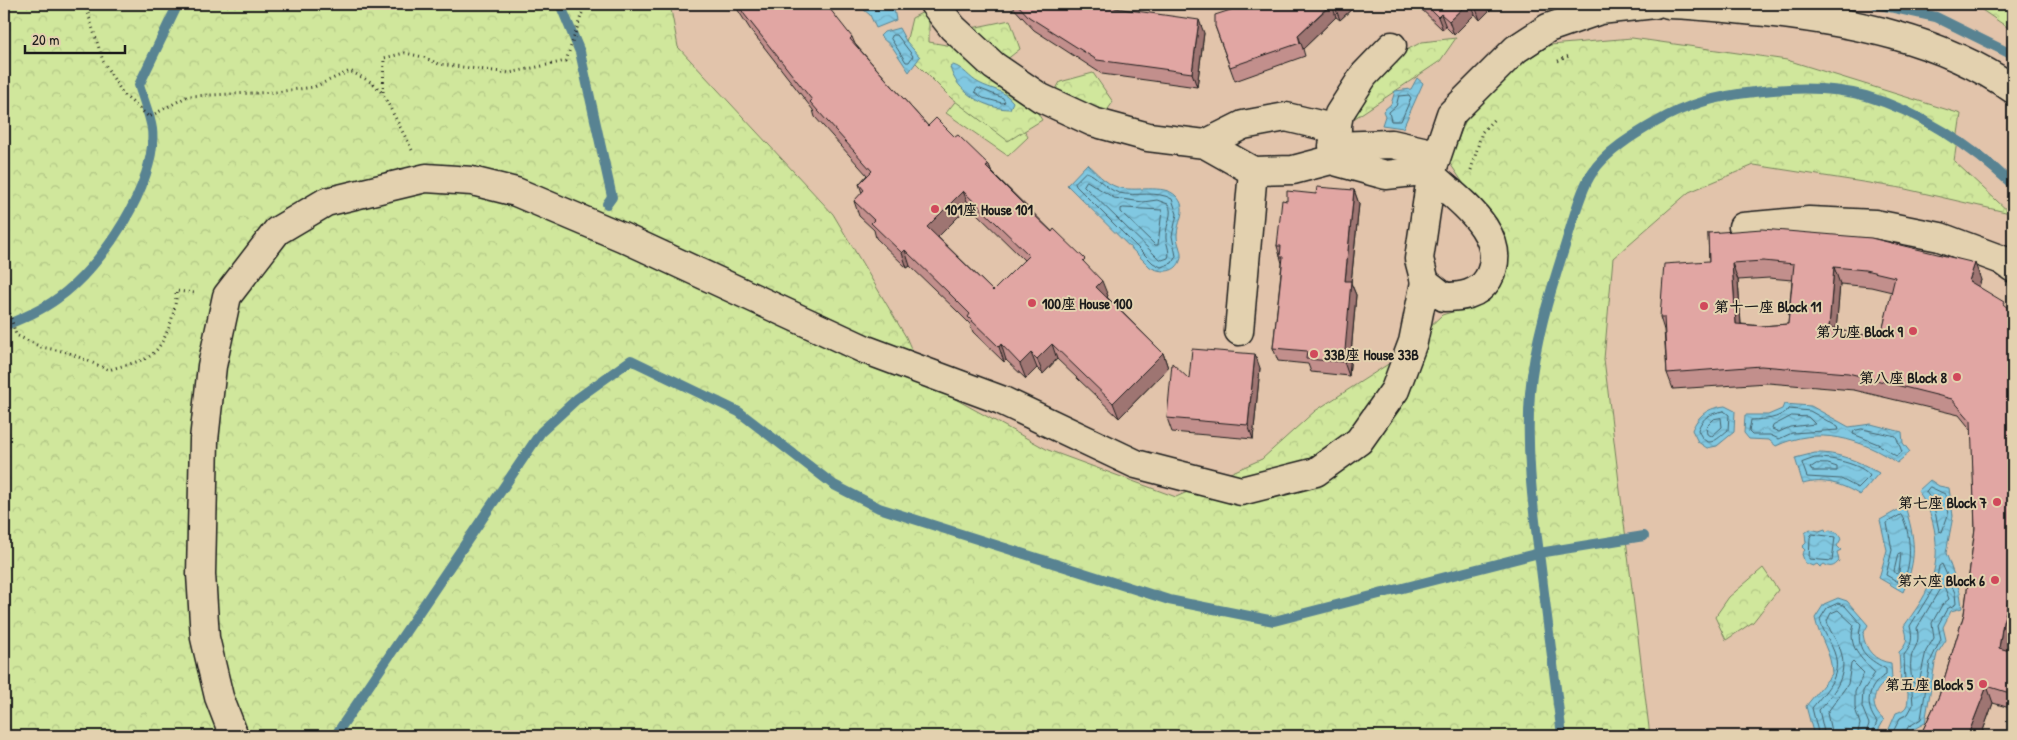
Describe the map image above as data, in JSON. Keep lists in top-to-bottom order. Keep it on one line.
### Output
{"places":["101座 House 101","100座 House 100","第十一座 Block 11","第九座 Block 9","33B座 House 33B","第八座 Block 8","第七座 Block 7","第六座 Block 6","第五座 Block 5"],"scale_bar":"20 m"}
